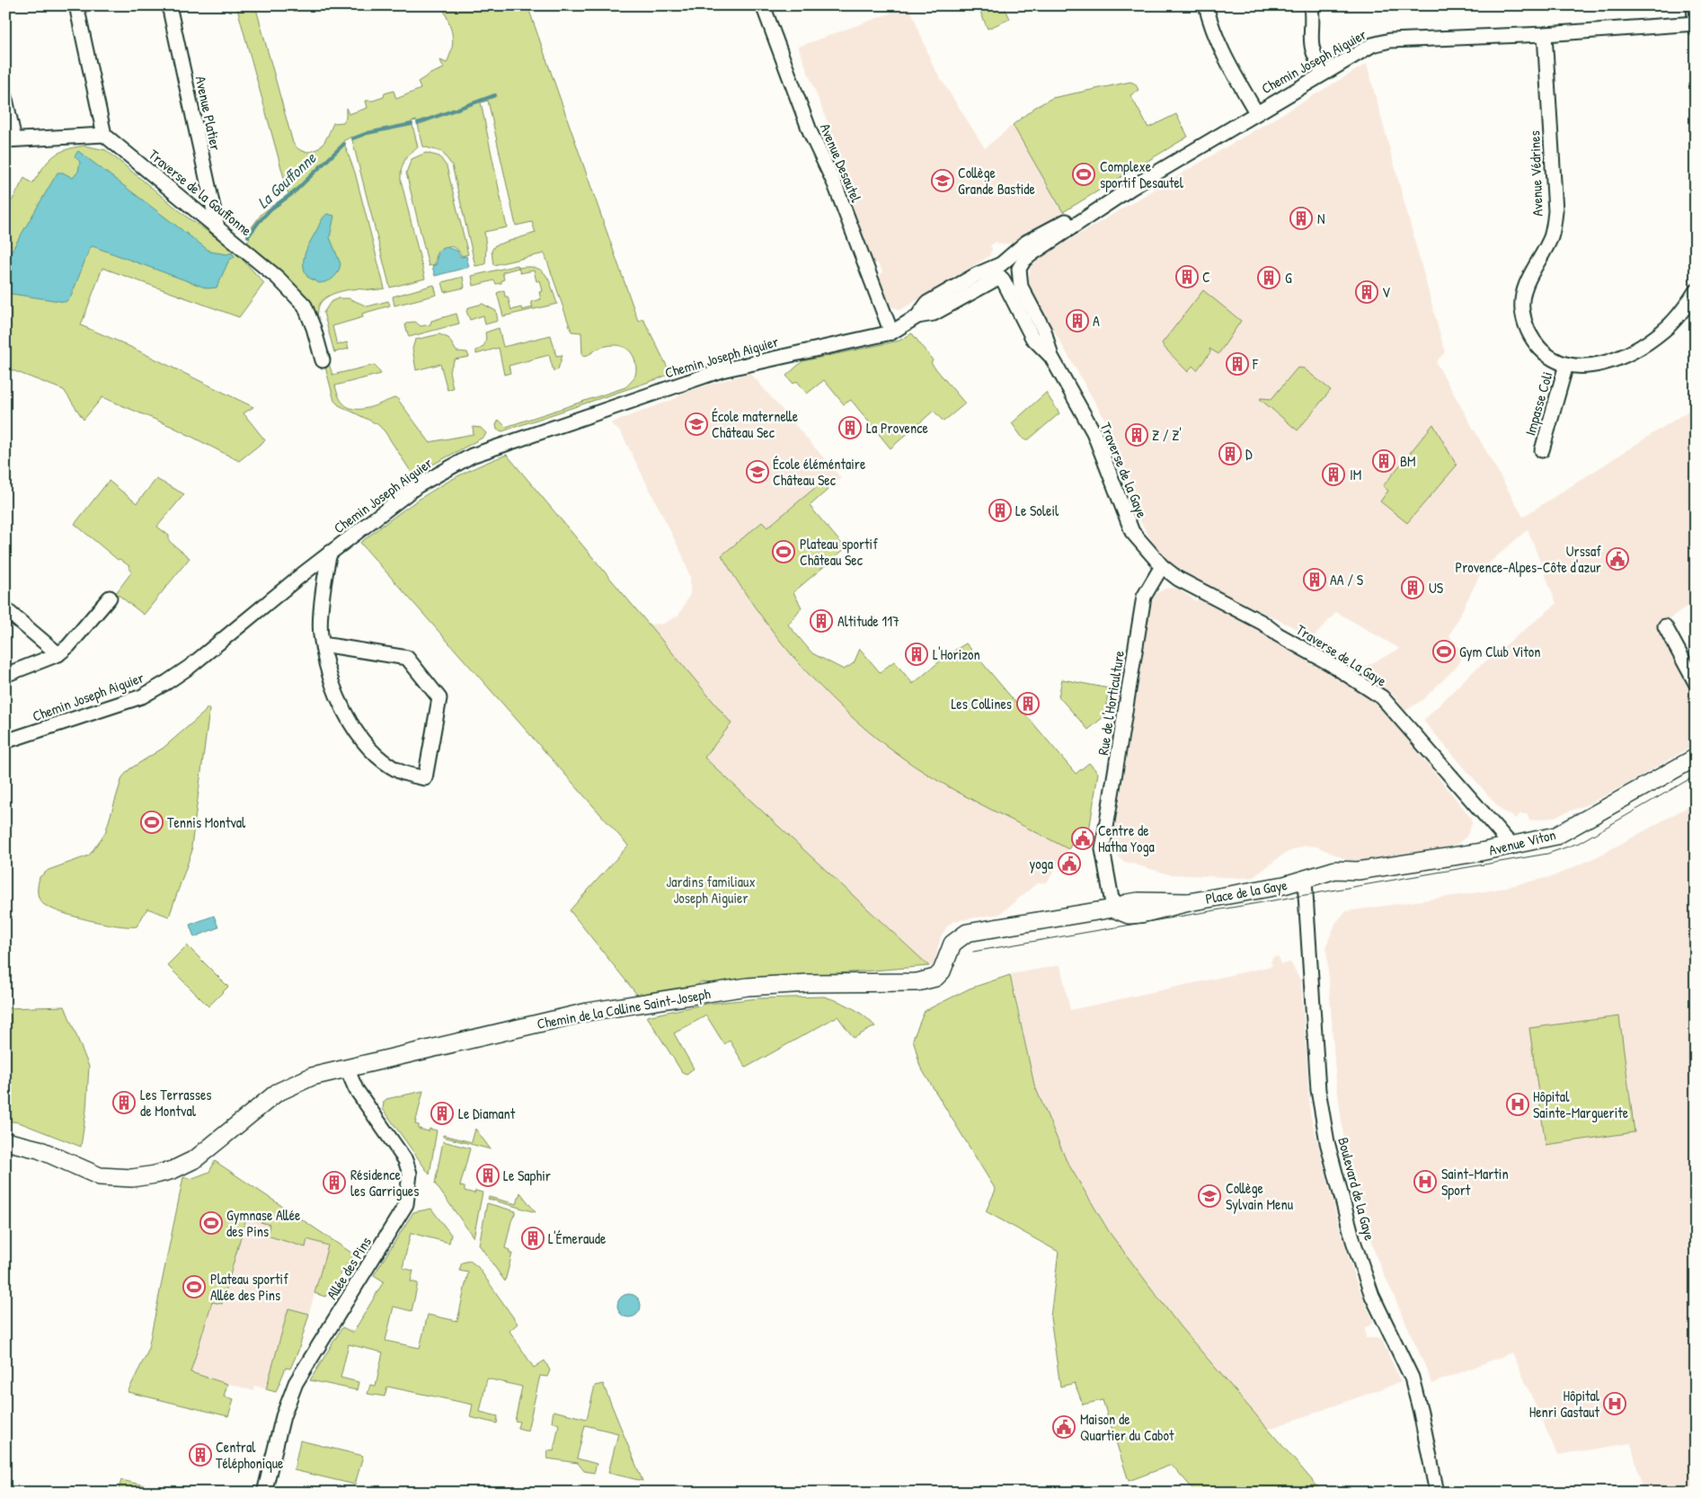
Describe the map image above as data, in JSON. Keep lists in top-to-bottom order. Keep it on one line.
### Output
{"streets":{"street":["Chemin Joseph Aiguier","Avenue Platier","Avenue Desautel","Avenue Védrines","Traverse de la Gouffonne","Impasse Coli","Traverse de la Gaye","Traverse de La Gaye","Rue de l'Horticulture","Avenue Viton","Place de la Gaye","Chemin de la Colline Saint-Joseph","Boulevard de la Gaye","Allée des Pins"]},"crossings":[["Chemin Joseph Aiguier","Avenue Desautel"],["Chemin Joseph Aiguier","Avenue Védrines"],["Chemin Joseph Aiguier","Traverse de la Gaye"],["Avenue Platier","Traverse de la Gouffonne"],["Avenue Védrines","Impasse Coli"],["Traverse de la Gaye","Traverse de La Gaye"],["Traverse de la Gaye","Rue de l'Horticulture"],["Traverse de La Gaye","Rue de l'Horticulture"],["Traverse de La Gaye","Avenue Viton"],["Rue de l'Horticulture","Place de la Gaye"],["Rue de l'Horticulture","Chemin de la Colline Saint-Joseph"],["Avenue Viton","Place de la Gaye"],["Avenue Viton","Boulevard de la Gaye"],["Place de la Gaye","Chemin de la Colline Saint-Joseph"],["Place de la Gaye","Boulevard de la Gaye"],["Chemin de la Colline Saint-Joseph","Allée des Pins"]],"water":["La Gouffonne"],"parks":["Jardins familiaux Joseph Aiguier"],"places":{"sports":["Complexe sportif Desautel","Plateau sportif Château Sec","Gym Club Viton","Tennis Montval","Gymnase Allée des Pins","Plateau sportif Allée des Pins"],"school or university":["Collège Grande Bastide","École maternelle Château Sec","École éléméntaire Château Sec","Collège Sylvain Menu"],"building":["N","C","G","V","A","F","La Provence","Z / Z'","D","BM","IM","Le Soleil","AA / S","US","Altitude 117","L'Horizon","Les Collines","Les Terrasses de Montval","Le Diamant","Le Saphir","Résidence les Garrigues","L'Émeraude","Central Téléphonique"],"public building":["Urssaf Provence-Alpes-Côte d'azur","Centre de Hatha Yoga","yoga","Maison de Quartier du Cabot"],"hospital":["Hôpital Sainte-Marguerite","Saint-Martin Sport","Hôpital Henri Gastaut"]}}
